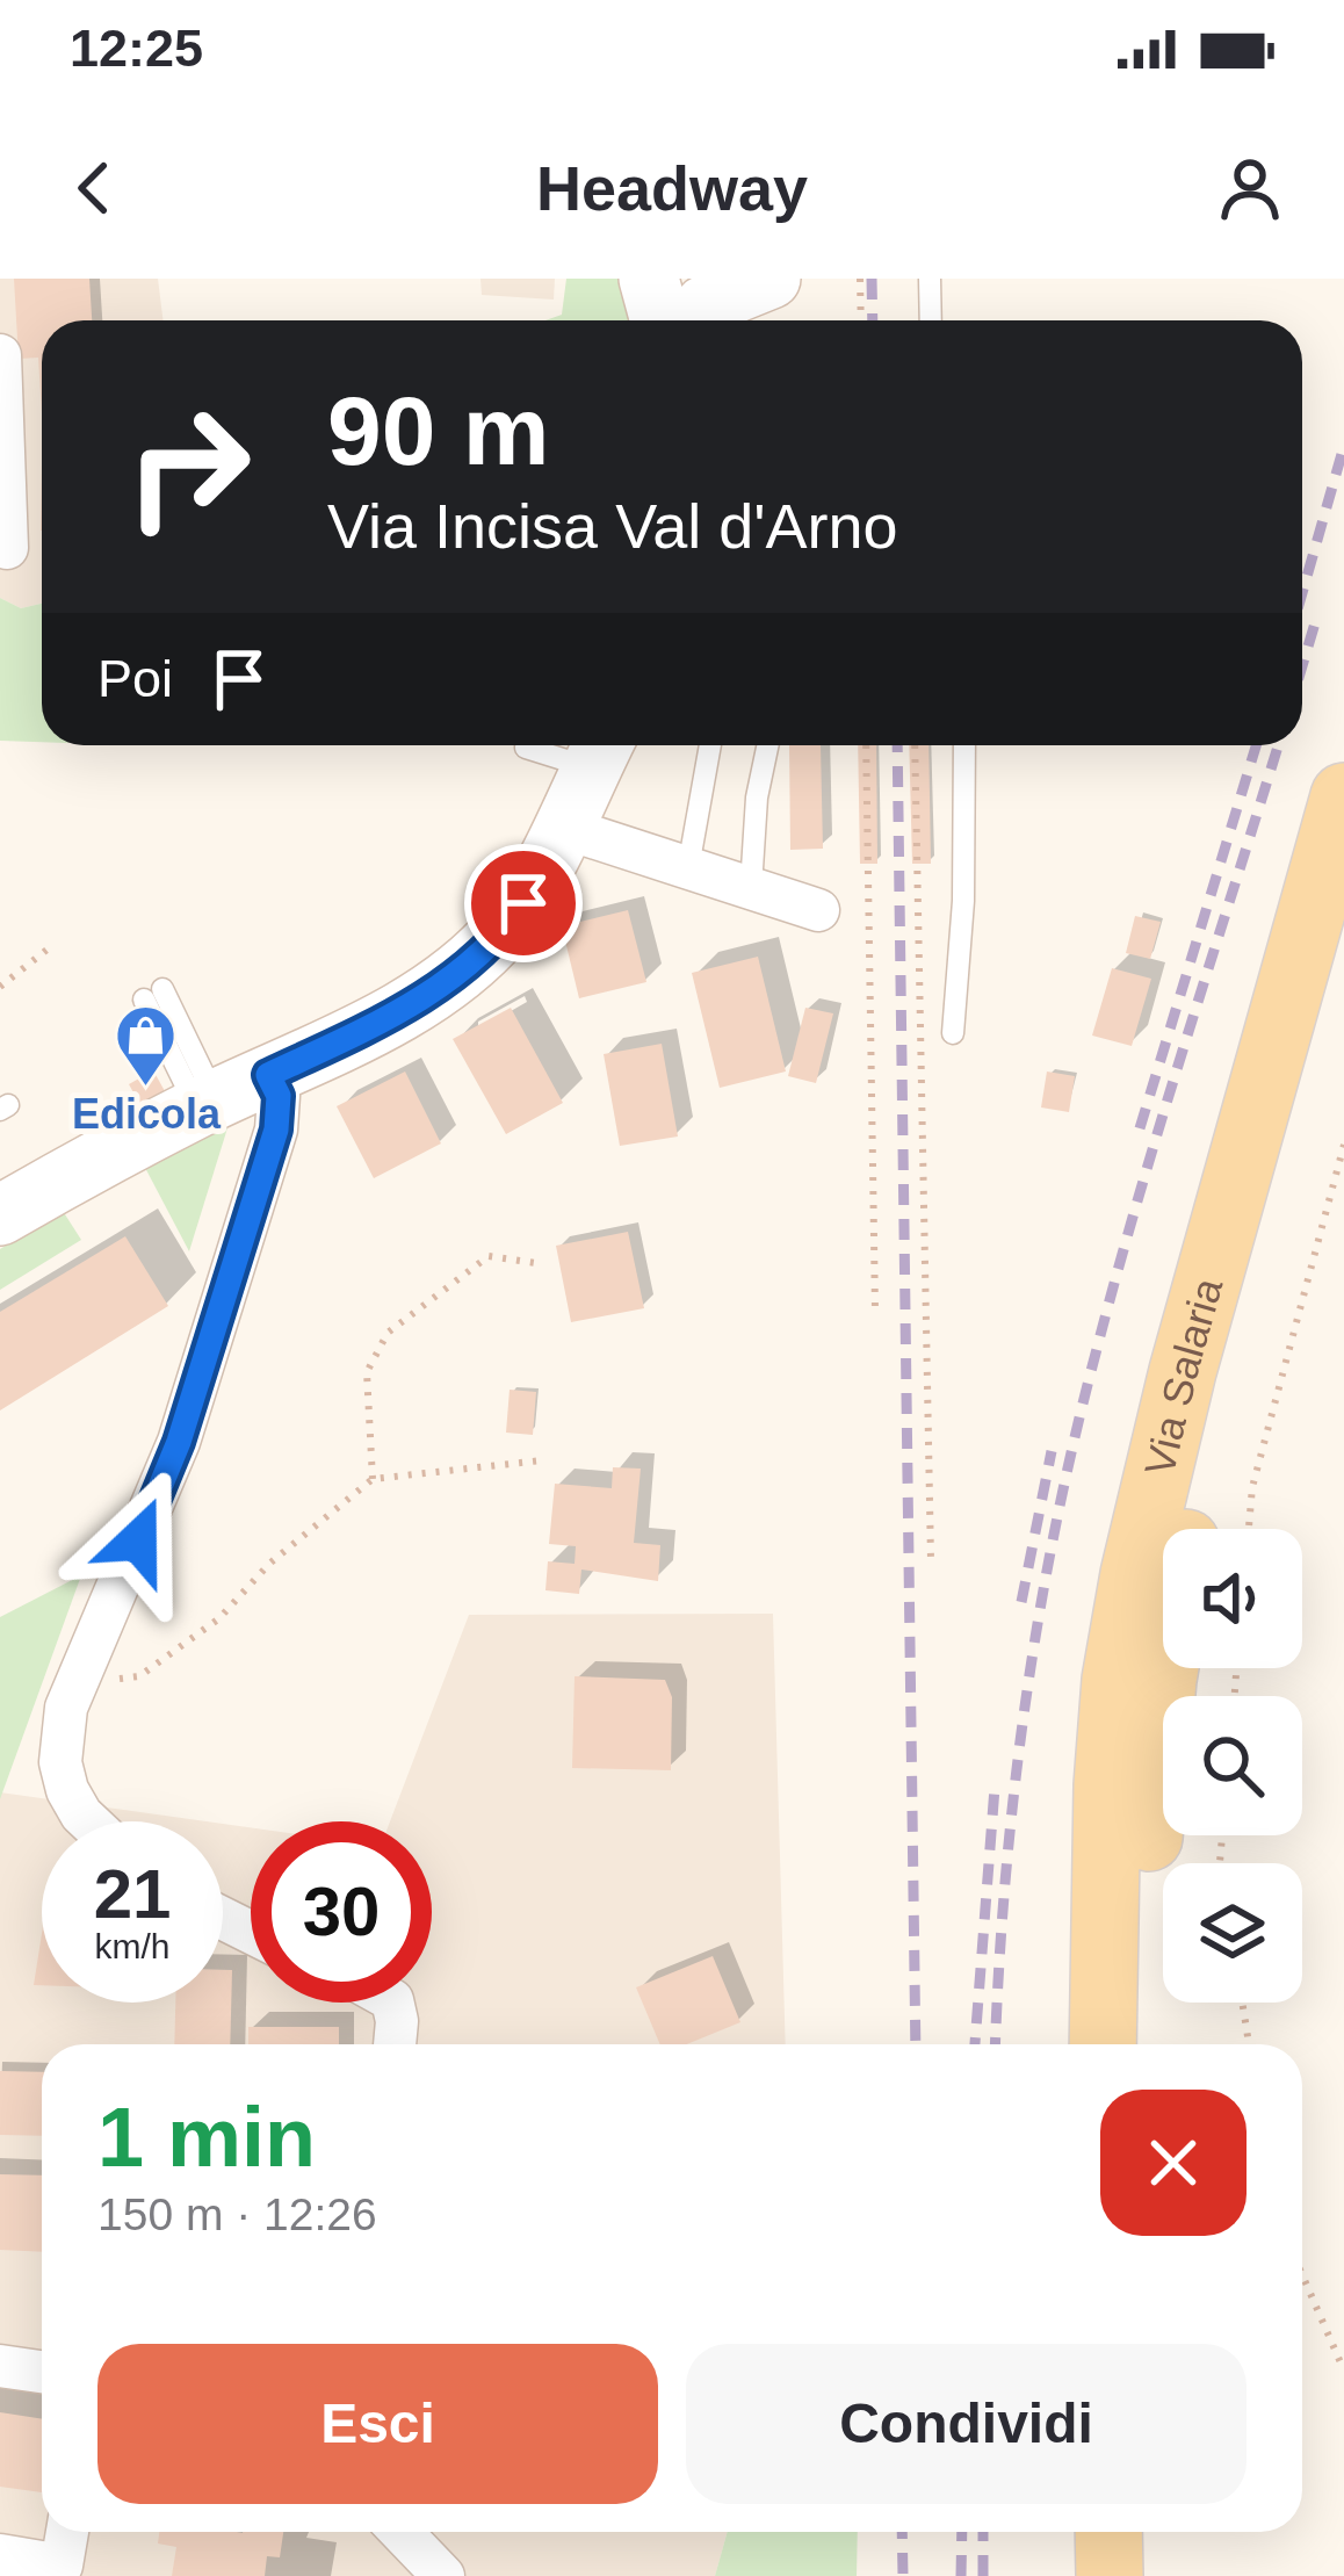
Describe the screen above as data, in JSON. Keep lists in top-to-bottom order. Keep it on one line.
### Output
{"streets":{"main road":["Via Salaria"]},"places":{"shop":["Edicola"]},"page":{"status":"12:25","header":"Headway","turn":["90 m","Via Incisa Val d'Arno"],"then":"Poi","speed":"21 km/h","limit":"30","heading":["1 min","150 m · 12:26"],"buttons":["Esci","Condividi"]}}
